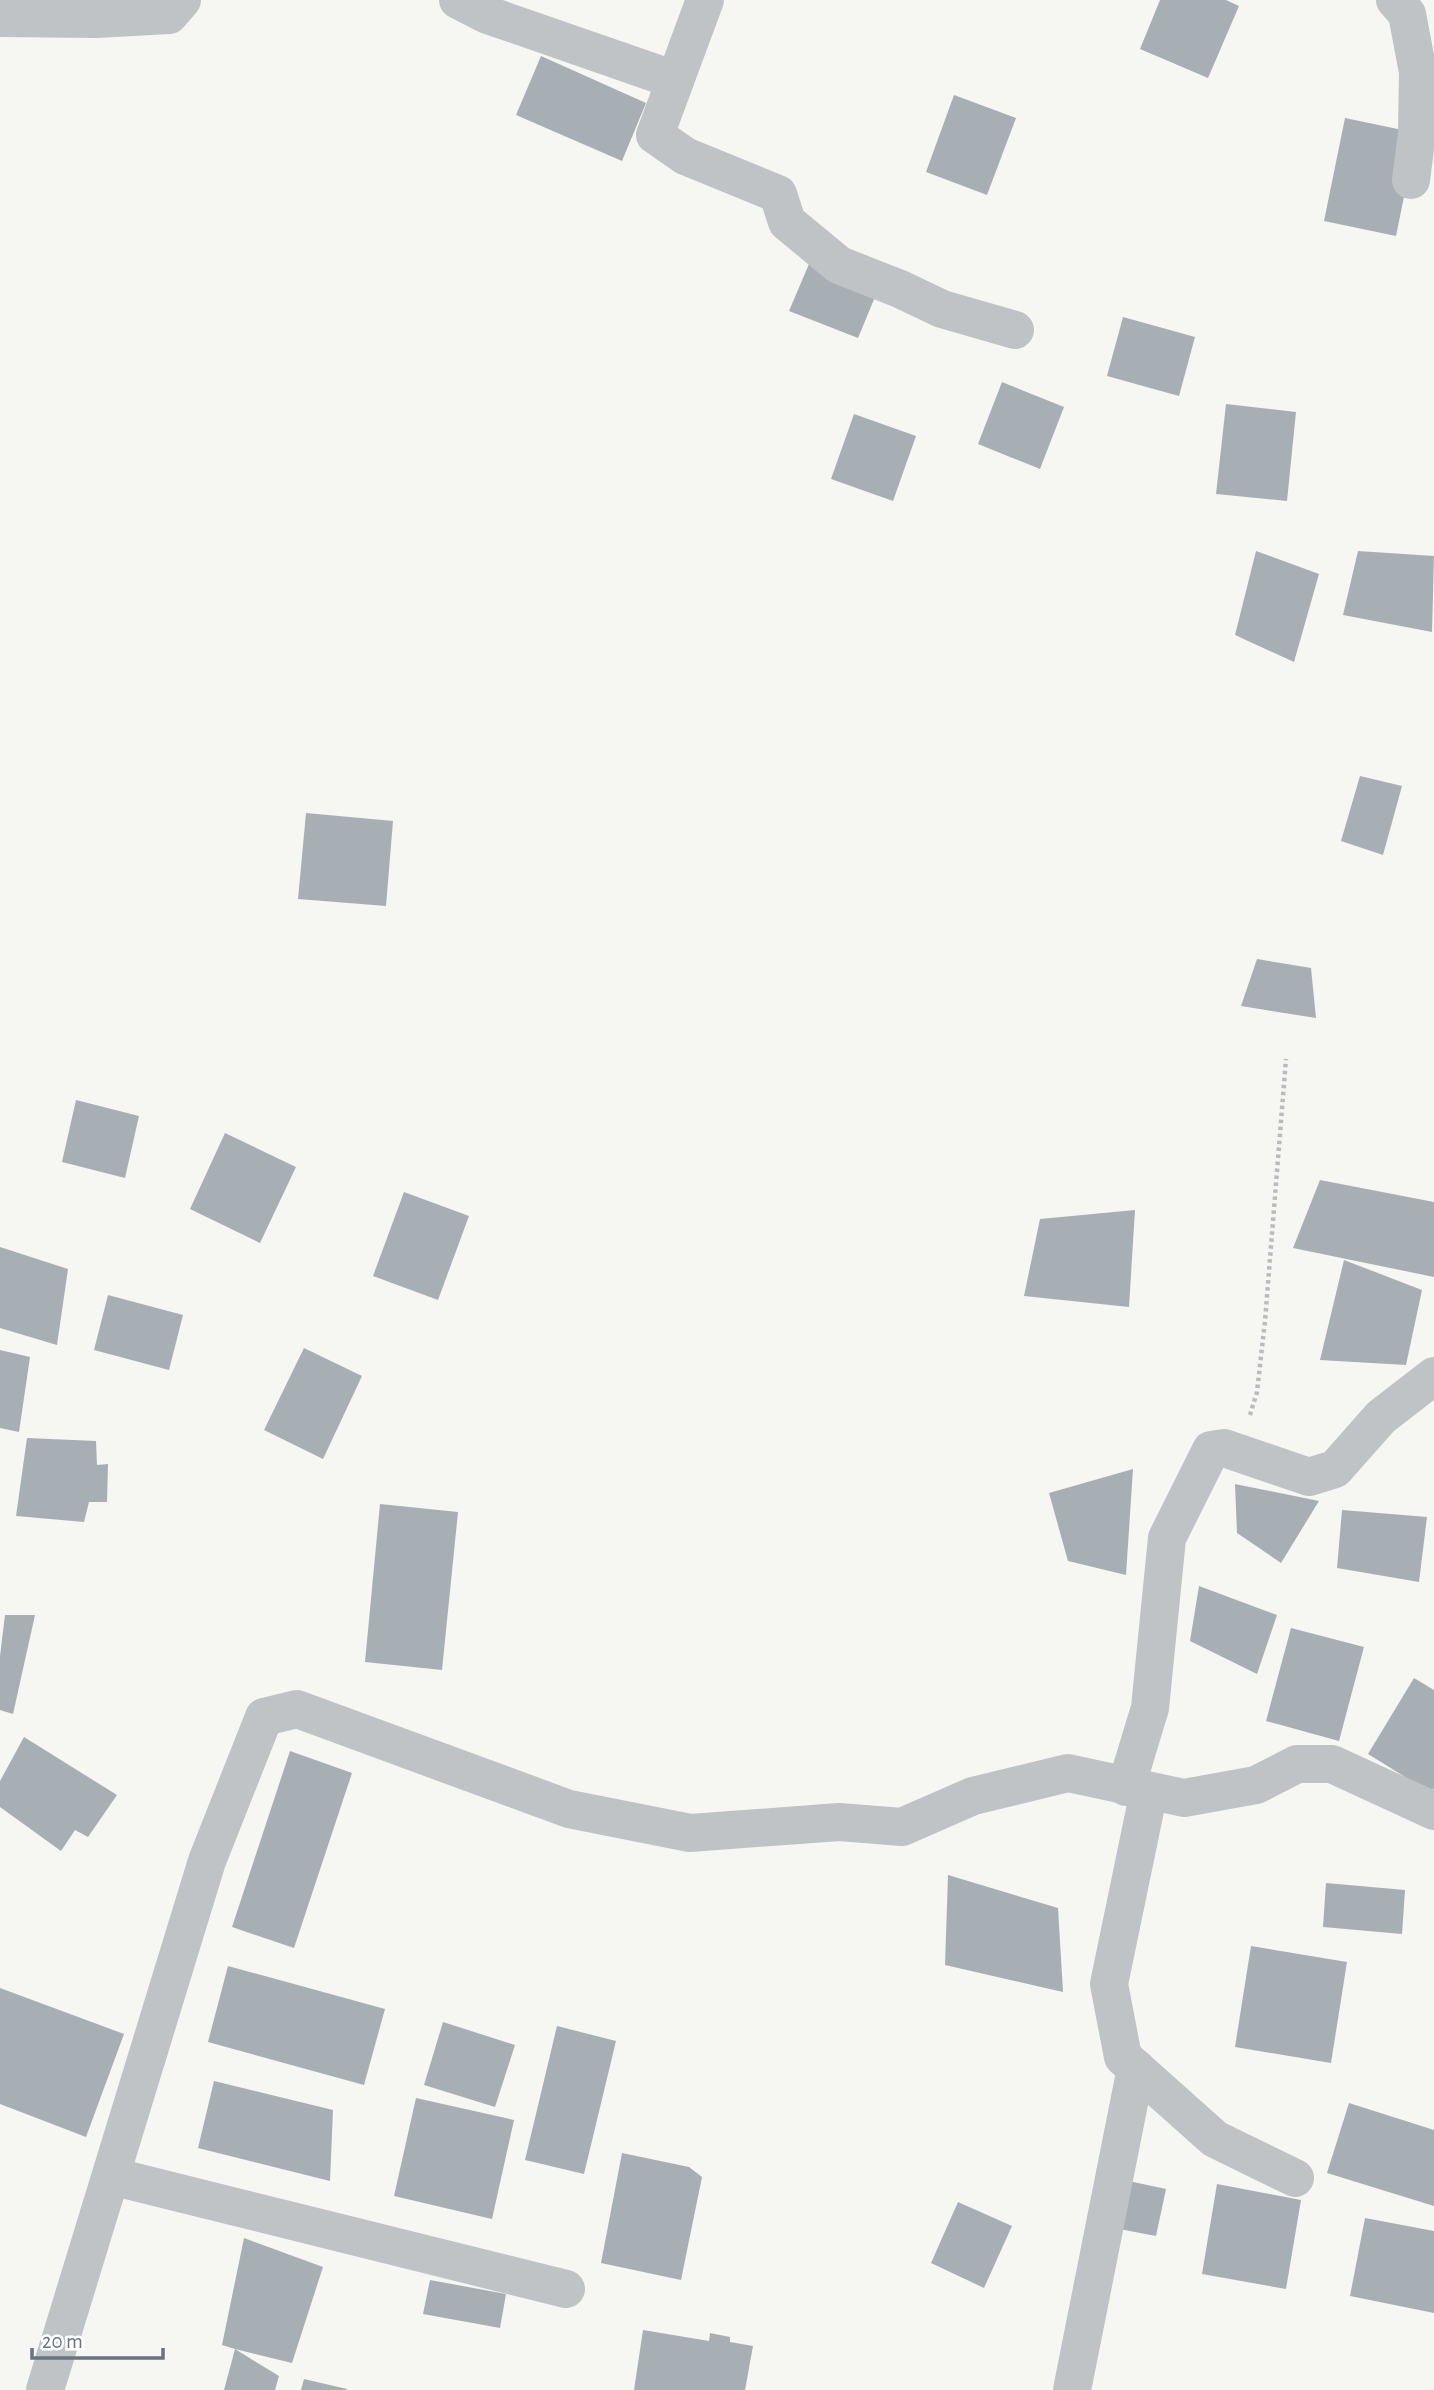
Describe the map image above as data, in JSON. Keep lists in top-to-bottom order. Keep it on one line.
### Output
{"scale_bar":"20 m"}
